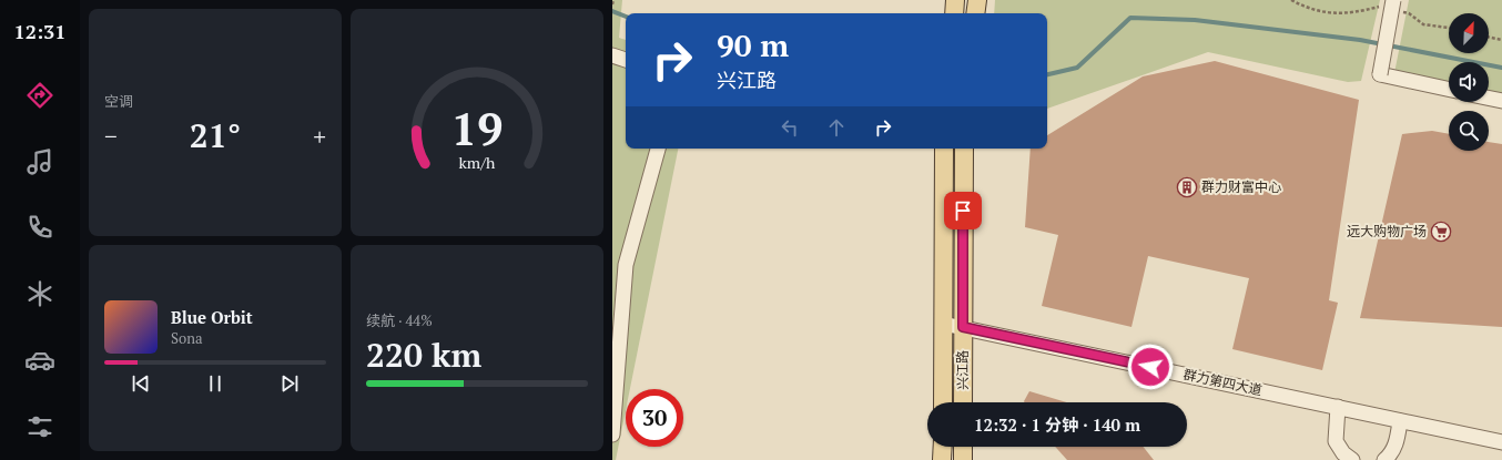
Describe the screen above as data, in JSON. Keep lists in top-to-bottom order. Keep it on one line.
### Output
{"streets":{"main road":["兴江路"],"street":["群力第四大道"]},"crossings":[["兴江路","群力第四大道"]],"places":{"building":["群力财富中心"],"supermarket":["远大购物广场"]},"north":"top right","page":{"tabs":"12:31","tile":["空调",["续航 · 44%","220 km"]],"turn":["90 m","兴江路"],"heat":["−","21°","+"],"song":["Blue Orbit","Sona"],"limit":"30","trip":"12:32 · 1 分钟 · 140 m","gauge":["19","km/h"]}}
